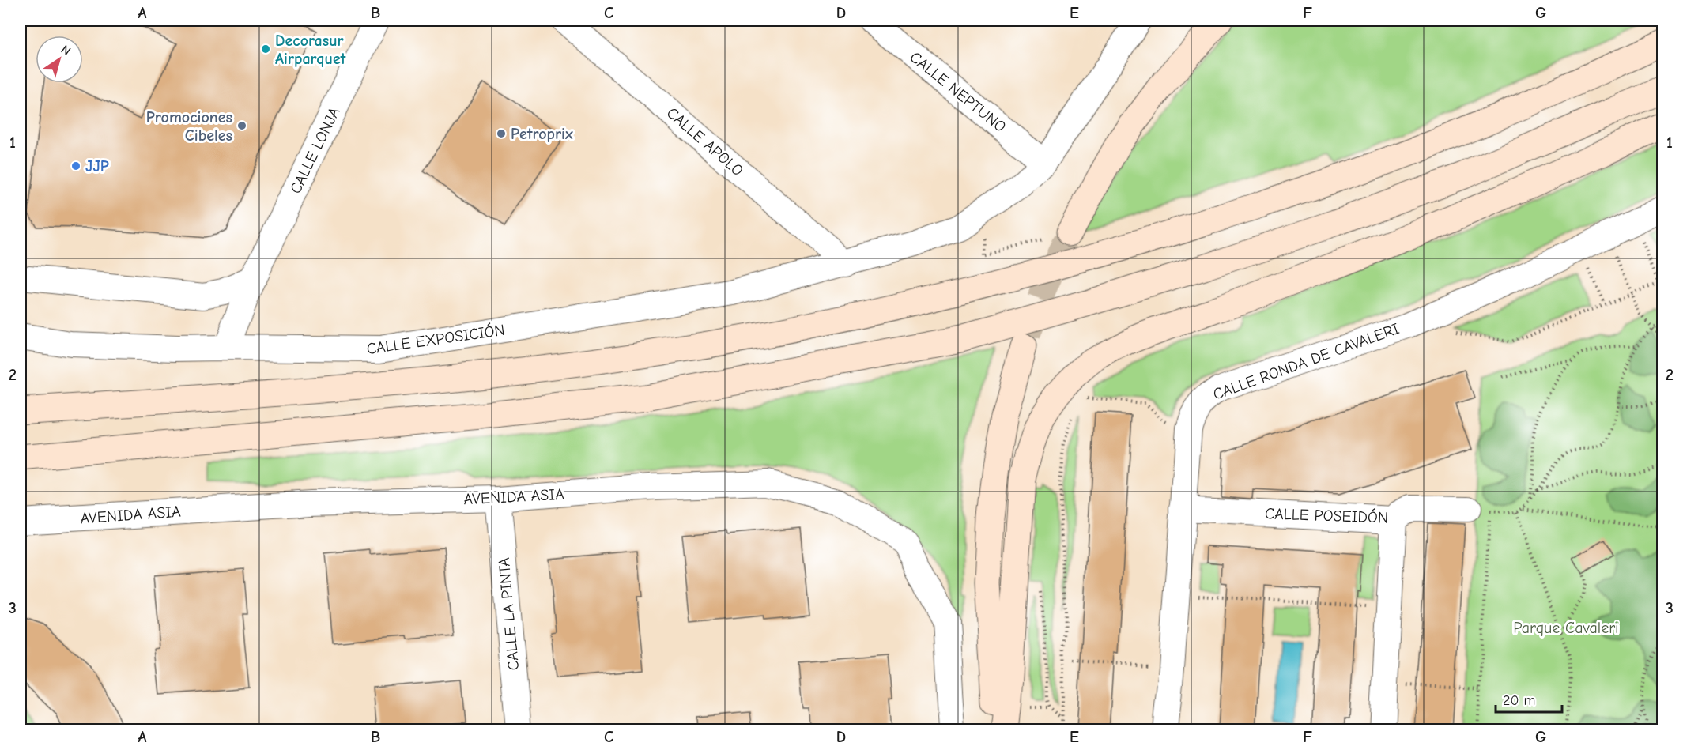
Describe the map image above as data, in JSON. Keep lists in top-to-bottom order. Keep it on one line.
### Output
{"streets":{"street":["CALLE NEPTUNO","CALLE APOLO","CALLE LONJA","CALLE EXPOSICIÓN","CALLE RONDA DE CAVALERI","AVENIDA ASIA","CALLE POSEIDÓN","CALLE LA PINTA"]},"crossings":[["CALLE NEPTUNO","CALLE EXPOSICIÓN"],["CALLE APOLO","CALLE EXPOSICIÓN"],["CALLE LONJA","CALLE EXPOSICIÓN"],["CALLE RONDA DE CAVALERI","CALLE POSEIDÓN"],["AVENIDA ASIA","CALLE LA PINTA"]],"parks":["Parque Cavaleri"],"places":["Decorasur Airparquet","Promociones Cibeles","Petroprix","JJP"],"scale_bar":"20 m","north":"top right","grid":{"columns":["A","B","C","D","E","F","G"],"rows":["1","2","3"]}}
